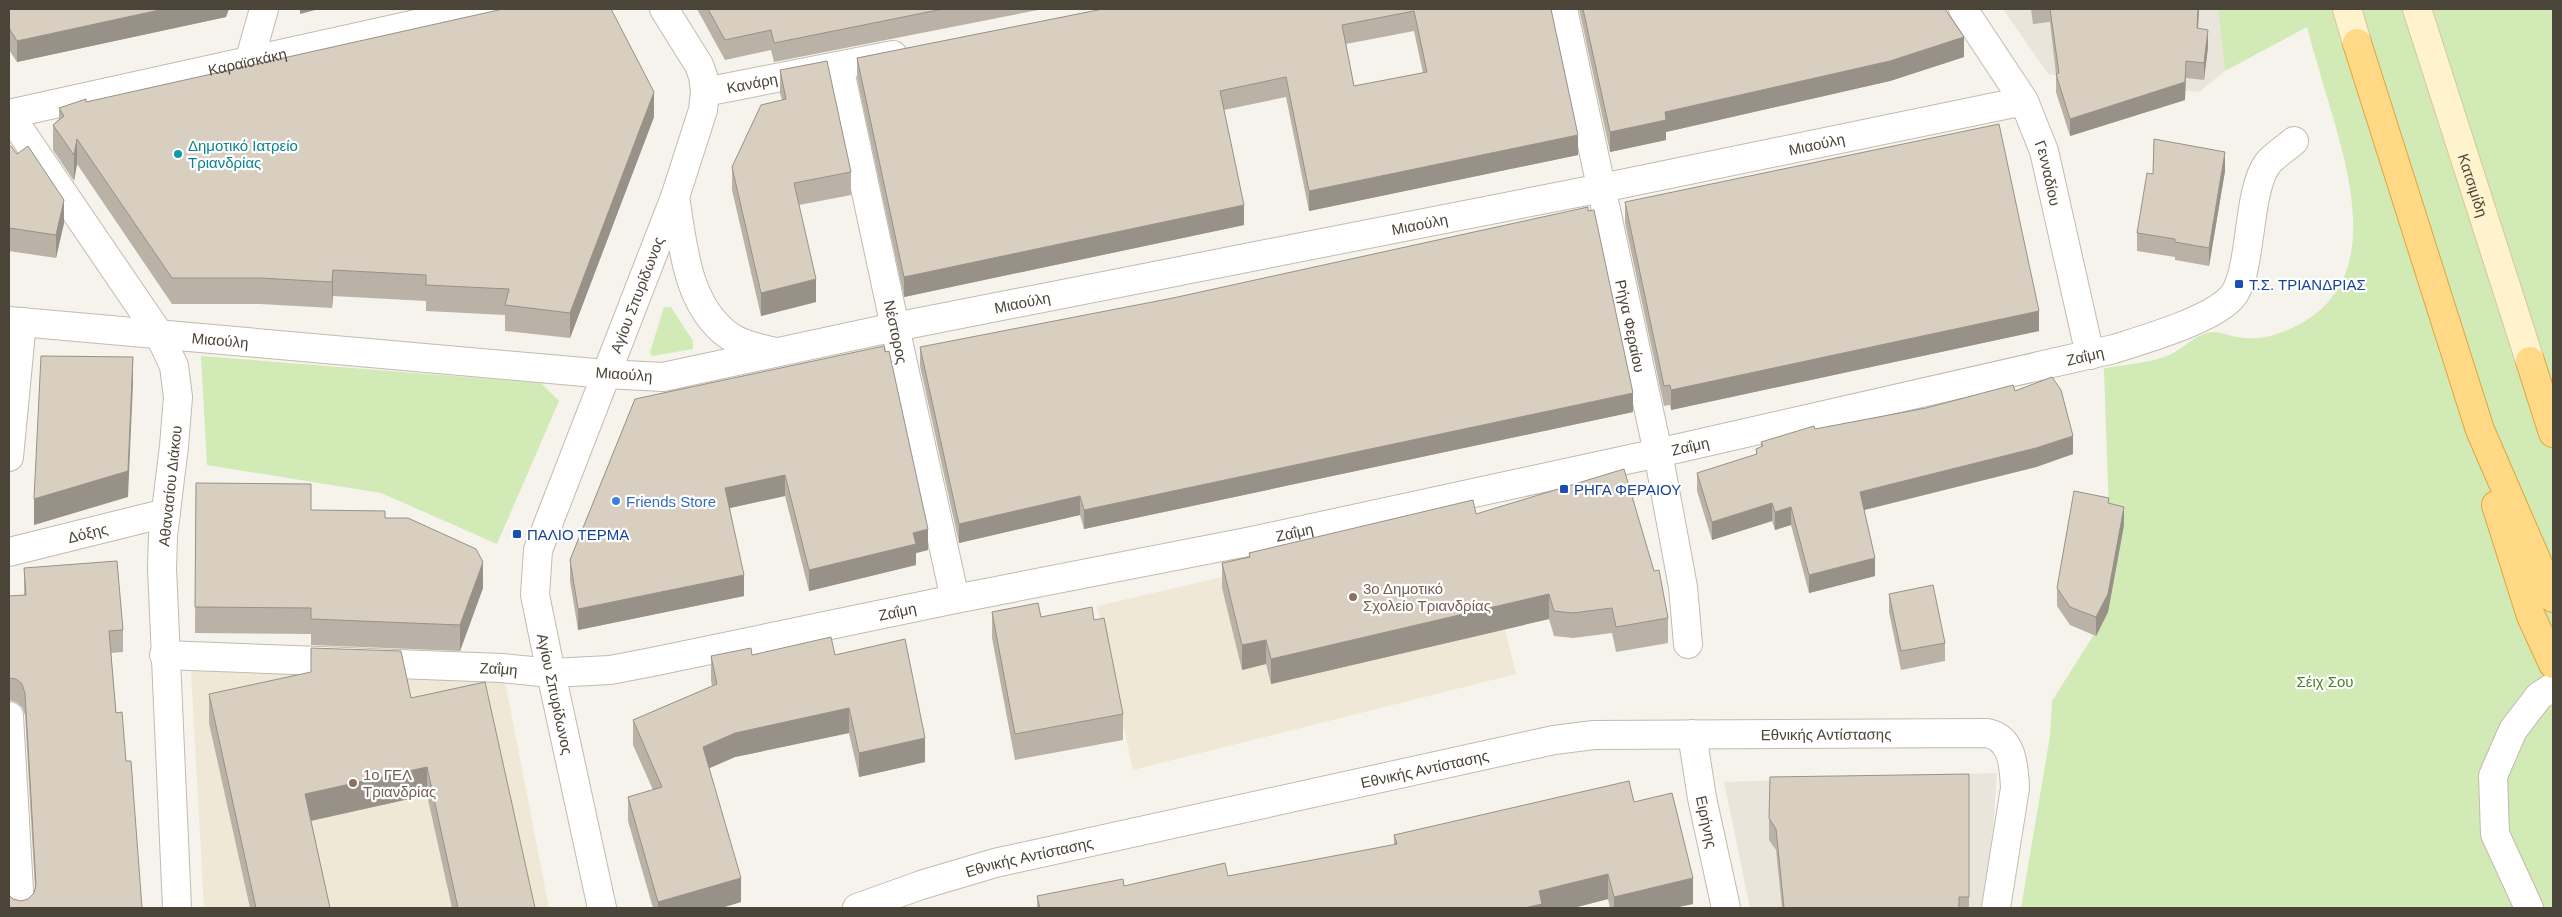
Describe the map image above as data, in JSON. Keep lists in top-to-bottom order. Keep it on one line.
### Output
{"streets":{"main road":["Κατσιμίδη"],"street":["Καραϊσκάκη","Κανάρη","Μιαούλη","Γενναδίου","Αγίου Σπυρίδωνος","Ρήγα Φεραίου","Νέστορος","Ζαΐμη","Αθανασίου Διάκου","Δόξης","Εθνικής Αντίστασης","Ειρήνης"]},"crossings":[["Καραϊσκάκη","Αθανασίου Διάκου"],["Κανάρη","Αγίου Σπυρίδωνος"],["Κανάρη","Νέστορος"],["Μιαούλη","Γενναδίου"],["Μιαούλη","Αγίου Σπυρίδωνος"],["Μιαούλη","Ρήγα Φεραίου"],["Μιαούλη","Νέστορος"],["Μιαούλη","Αθανασίου Διάκου"],["Γενναδίου","Ζαΐμη"],["Αγίου Σπυρίδωνος","Ζαΐμη"],["Ρήγα Φεραίου","Ζαΐμη"],["Νέστορος","Ζαΐμη"],["Ζαΐμη","Αθανασίου Διάκου"],["Αθανασίου Διάκου","Δόξης"],["Εθνικής Αντίστασης","Ειρήνης"]],"parks":["Σέιχ Σου"],"places":{"other":["Δημοτικό Ιατρείο Τριανδρίας","Friends Store","3ο Δημοτικό Σχολείο Τριανδρίας","1o ΓΕΛ Τριανδρίας"],"transit":["Τ.Σ. ΤΡΙΑΝΔΡΙΑΣ","ΡΗΓΑ ΦΕΡΑΙΟΥ","ΠΑΛΙΟ ΤΕΡΜΑ"]}}
